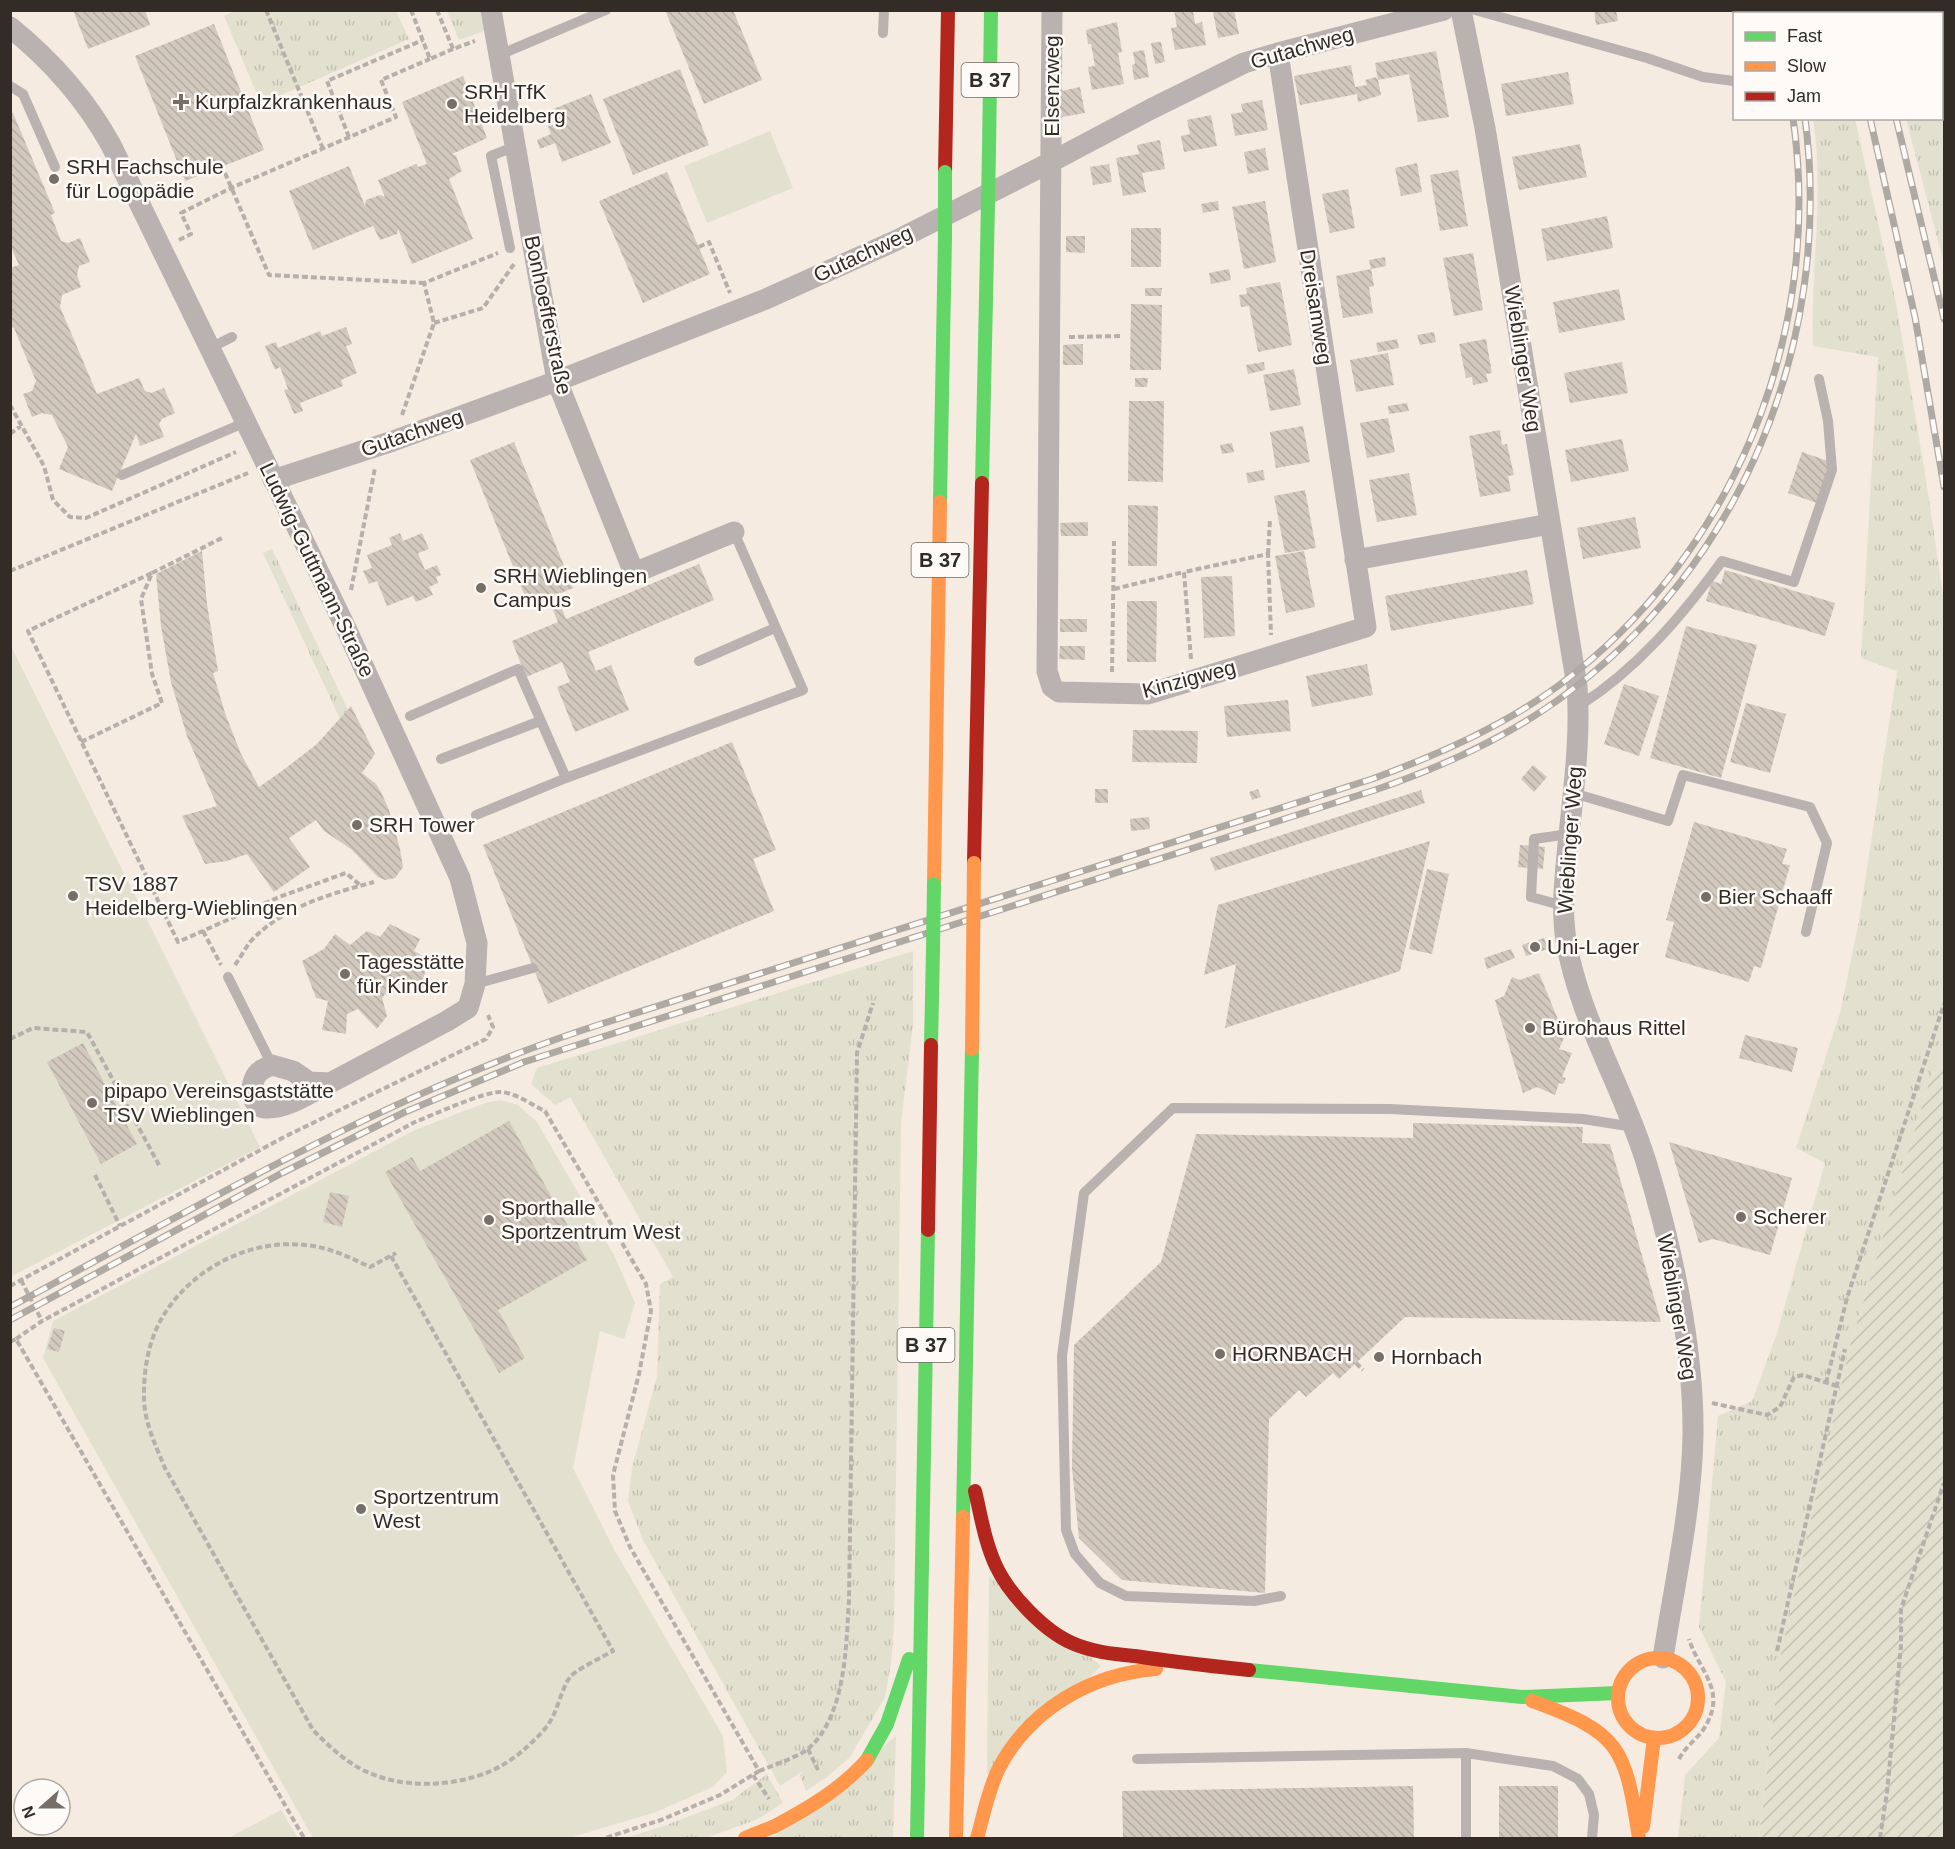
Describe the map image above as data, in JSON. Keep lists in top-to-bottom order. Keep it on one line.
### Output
{"streets":{"main road":["B 37"],"street":["Gutachweg","Elsenzweg","Dreisamweg","Bonhoefferstraße","Wieblinger Weg","Ludwig-Guttmann-Straße","Kinzigweg"]},"crossings":[["Gutachweg","Elsenzweg"],["Gutachweg","Dreisamweg"],["Gutachweg","Bonhoefferstraße"],["Gutachweg","Ludwig-Guttmann-Straße"],["Gutachweg","Kinzigweg"],["Elsenzweg","Kinzigweg"],["Dreisamweg","Kinzigweg"]],"places":{"health":["Kurpfalzkrankenhaus"],"other":["SRH TfK Heidelberg","SRH Fachschule für Logopädie","SRH Wieblingen Campus","SRH Tower","TSV 1887 Heidelberg-Wieblingen","Bier Schaaff","Uni-Lager","Tagesstätte für Kinder","Bürohaus Rittel","pipapo Vereinsgaststätte TSV Wieblingen","Scherer","Sporthalle Sportzentrum West","HORNBACH","Hornbach","Sportzentrum West"]},"legend":["Fast","Slow","Jam"],"north":"left"}
